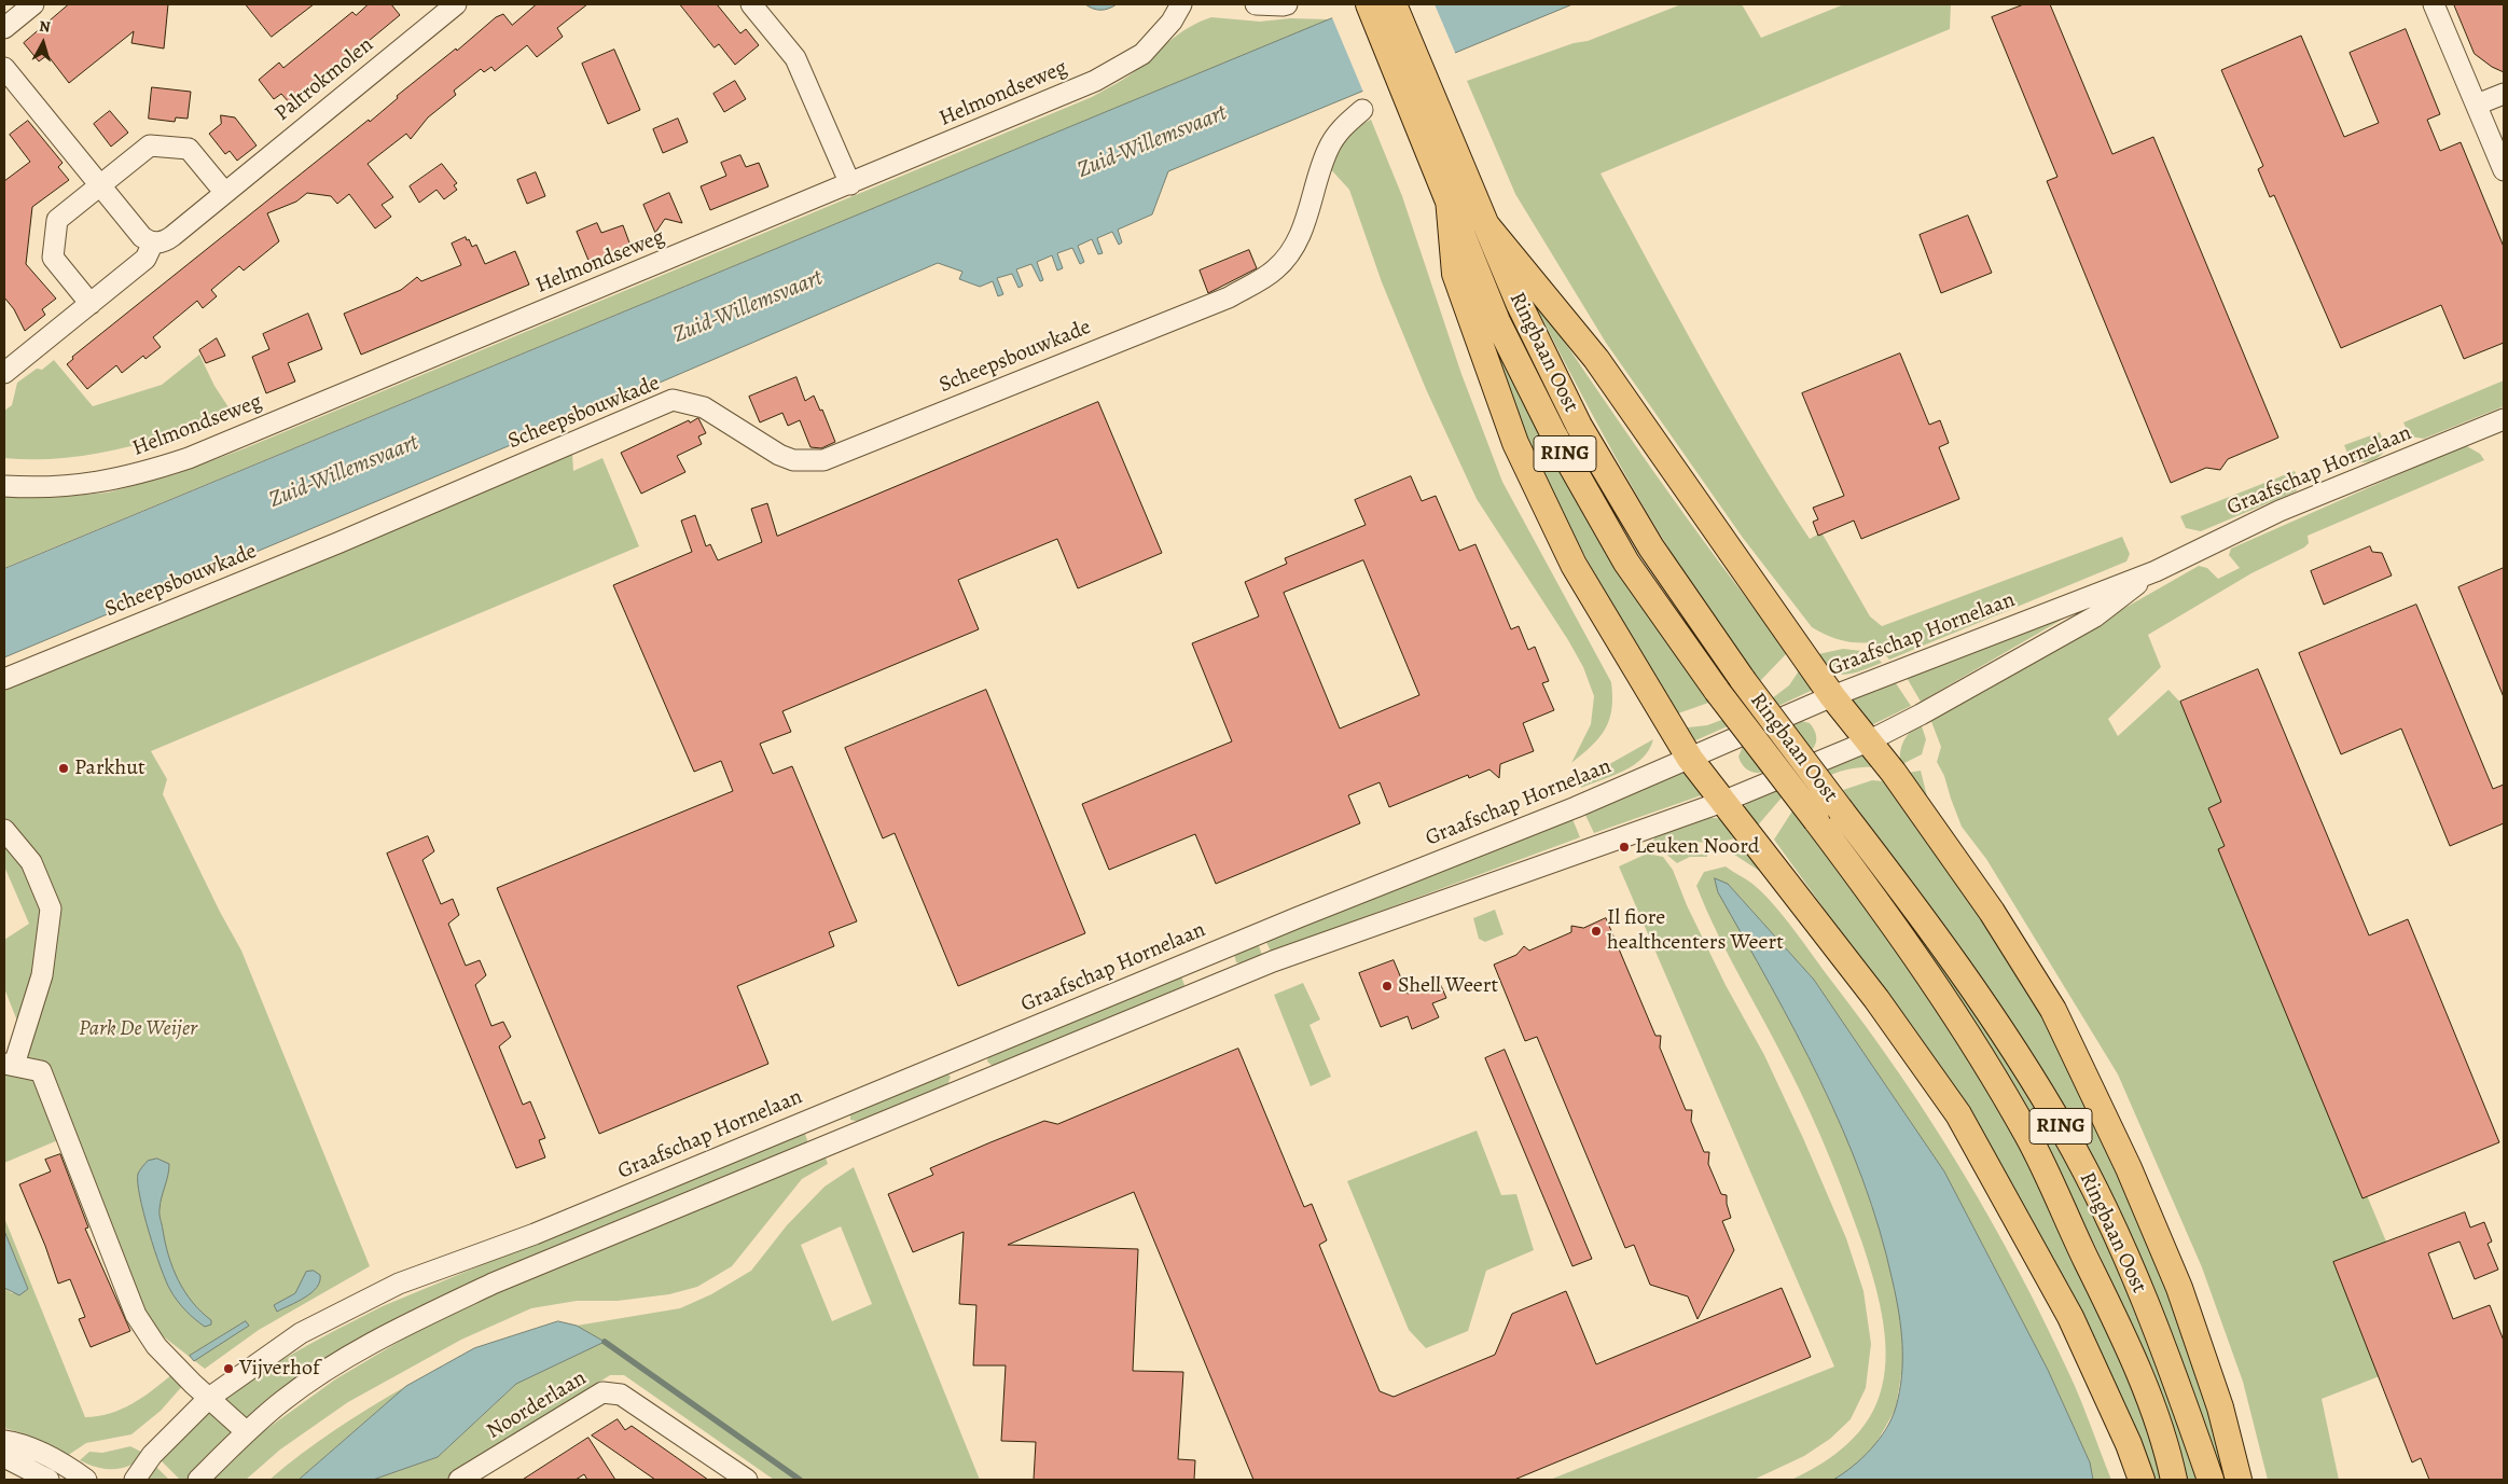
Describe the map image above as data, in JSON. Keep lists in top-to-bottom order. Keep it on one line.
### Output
{"streets":{"main road":["Ringbaan Oost","RING"],"street":["Paltrokmolen","Helmondseweg","Scheepsbouwkade","Graafschap Hornelaan","Noorderlaan"]},"water":["Zuid-Willemsvaart"],"parks":["Park De Weijer"],"places":["Parkhut","Leuken Noord","Il fiore healthcenters Weert","Shell Weert","Vijverhof"],"north":"top"}
